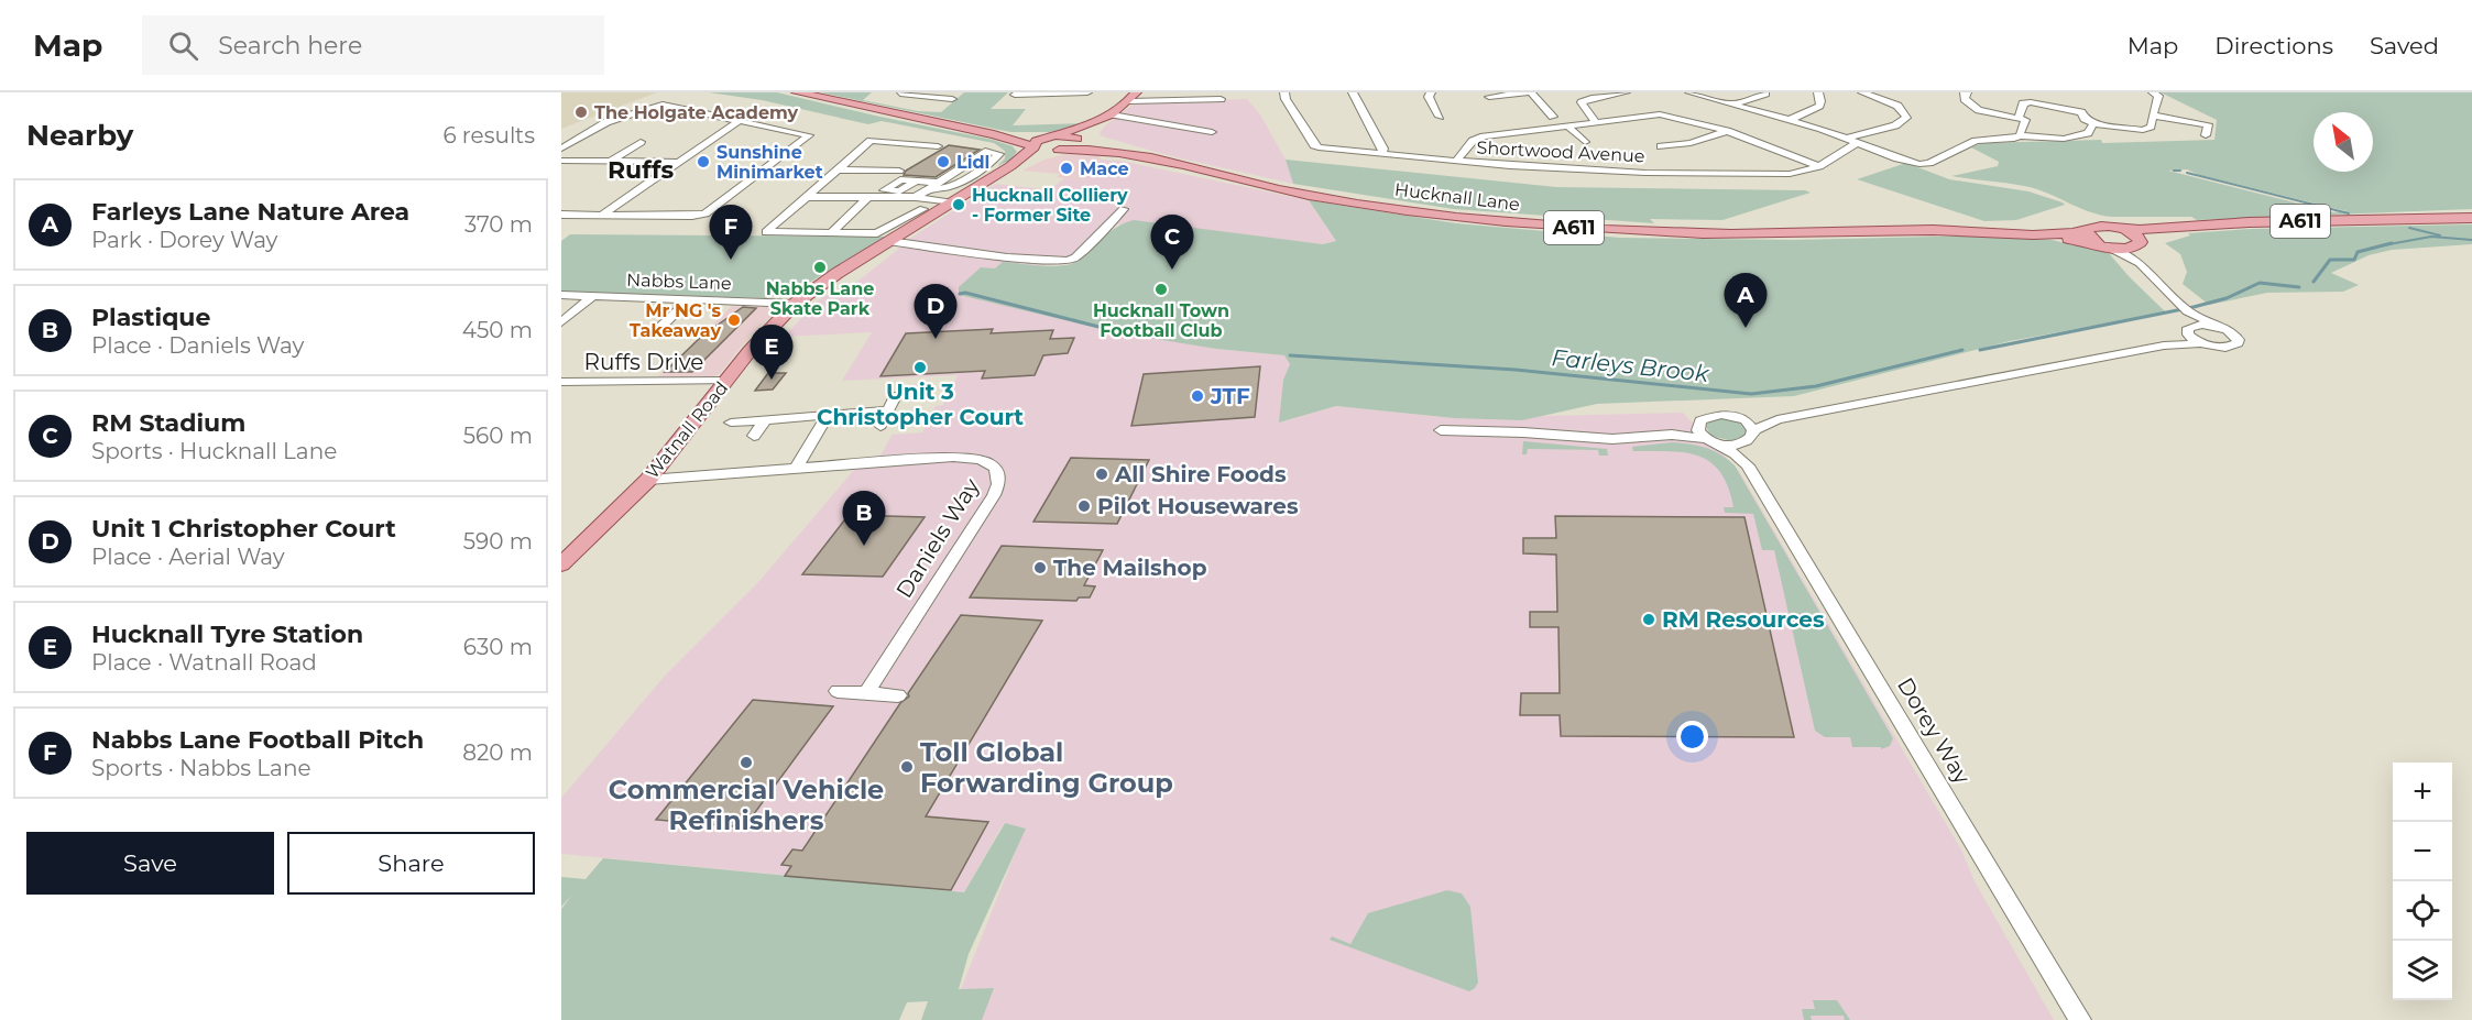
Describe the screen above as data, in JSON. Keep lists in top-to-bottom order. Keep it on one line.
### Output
{"streets":{"main road":["Hucknall Lane","A611","Watnall Road"],"street":["Shortwood Avenue","Nabbs Lane","Ruffs Drive","Daniels Way","Dorey Way"]},"crossings":[["Hucknall Lane","Watnall Road"],["Nabbs Lane","Watnall Road"],["Ruffs Drive","Watnall Road"],["Watnall Road","Daniels Way"]],"districts":["Ruffs"],"water":["Farleys Brook"],"places":["The Holgate Academy","Sunshine Minimarket","Lidl","Mace","Hucknall Colliery - Former Site","Nabbs Lane Skate Park","Hucknall Town Football Club","Mr NG 's Takeaway","Unit 3 Christopher Court","JTF","All Shire Foods","Pilot Housewares","The Mailshop","RM Resources","Commercial Vehicle Refinishers","Toll Global Forwarding Group"],"north":"top left","page":{"header":"Map","search":"Search here","nav":["Map","Directions","Saved"],"heading":["Nearby","6 results"],"list":[{"mark":"A","name":"Farleys Lane Nature Area","note":"Park · Dorey Way","value":"370 m"},{"mark":"B","name":"Plastique","note":"Place · Daniels Way","value":"450 m"},{"mark":"C","name":"RM Stadium","note":"Sports · Hucknall Lane","value":"560 m"},{"mark":"D","name":"Unit 1 Christopher Court","note":"Place · Aerial Way","value":"590 m"},{"mark":"E","name":"Hucknall Tyre Station","note":"Place · Watnall Road","value":"630 m"},{"mark":"F","name":"Nabbs Lane Football Pitch","note":"Sports · Nabbs Lane","value":"820 m"}],"pins":["F","C","A","D","E","B"],"map_buttons":["+","−"],"buttons":["Save","Share"]}}
